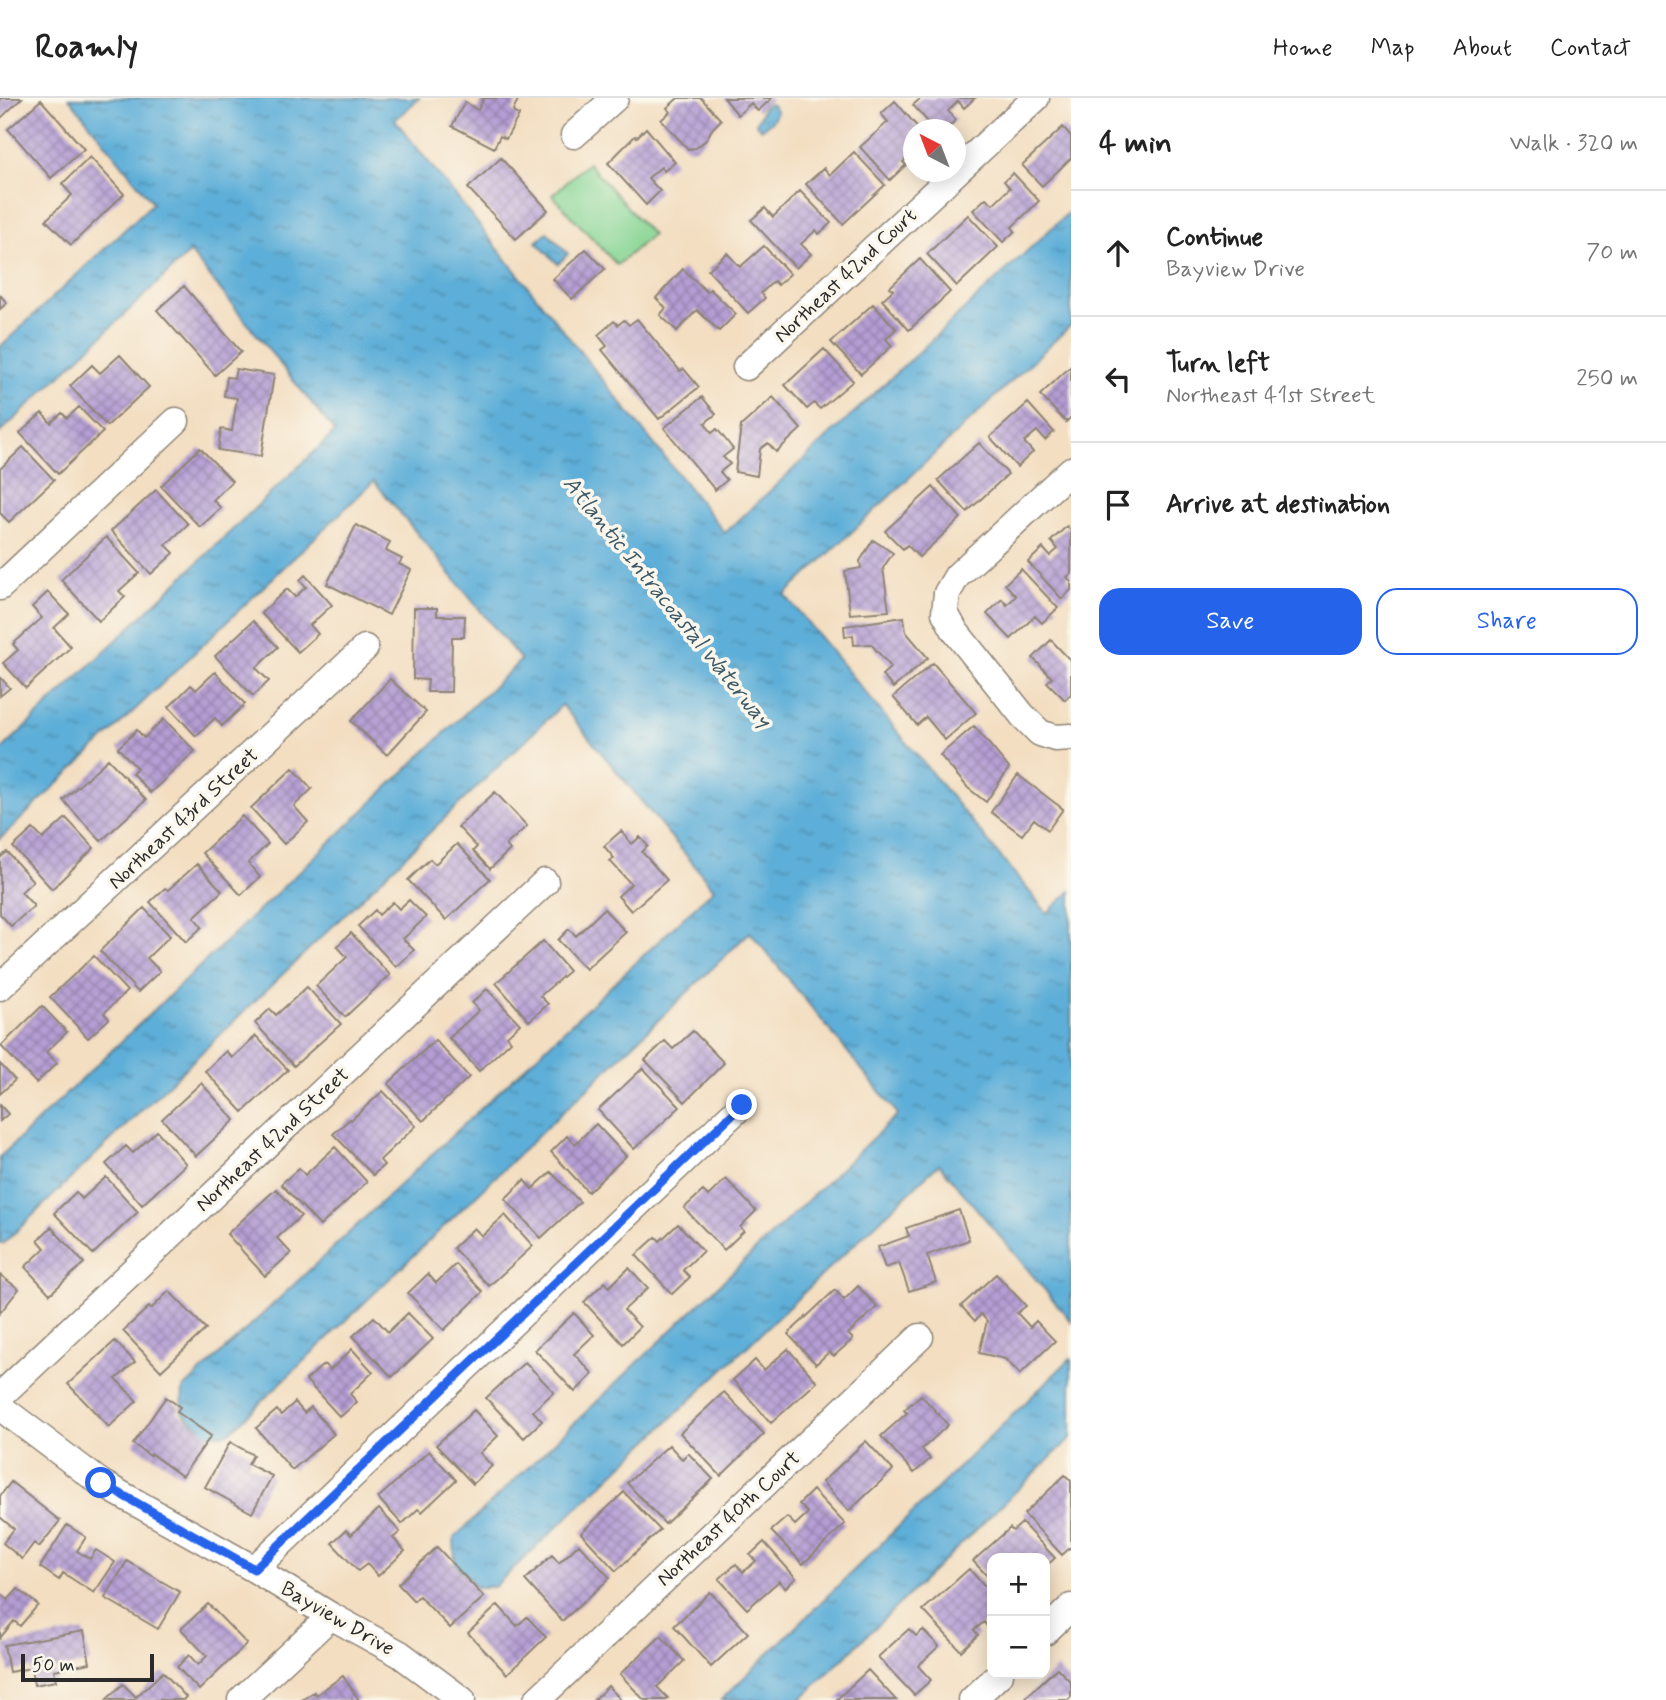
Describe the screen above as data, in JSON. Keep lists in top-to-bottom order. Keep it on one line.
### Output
{"streets":{"street":["Northeast 42nd Court","Northeast 43rd Street","Northeast 42nd Street","Northeast 40th Court","Bayview Drive"]},"water":["Atlantic Intracoastal Waterway"],"scale_bar":"50 m","north":"top left","page":{"header":"Roamly","nav":["Home","Map","About","Contact"],"heading":["4 min","Walk · 320 m"],"list":[["Continue","Bayview Drive","70 m"],["Turn left","Northeast 41st Street","250 m"],"Arrive at destination"],"buttons":["Save","Share"],"map_buttons":["+","−"],"scale":"50 m"}}
